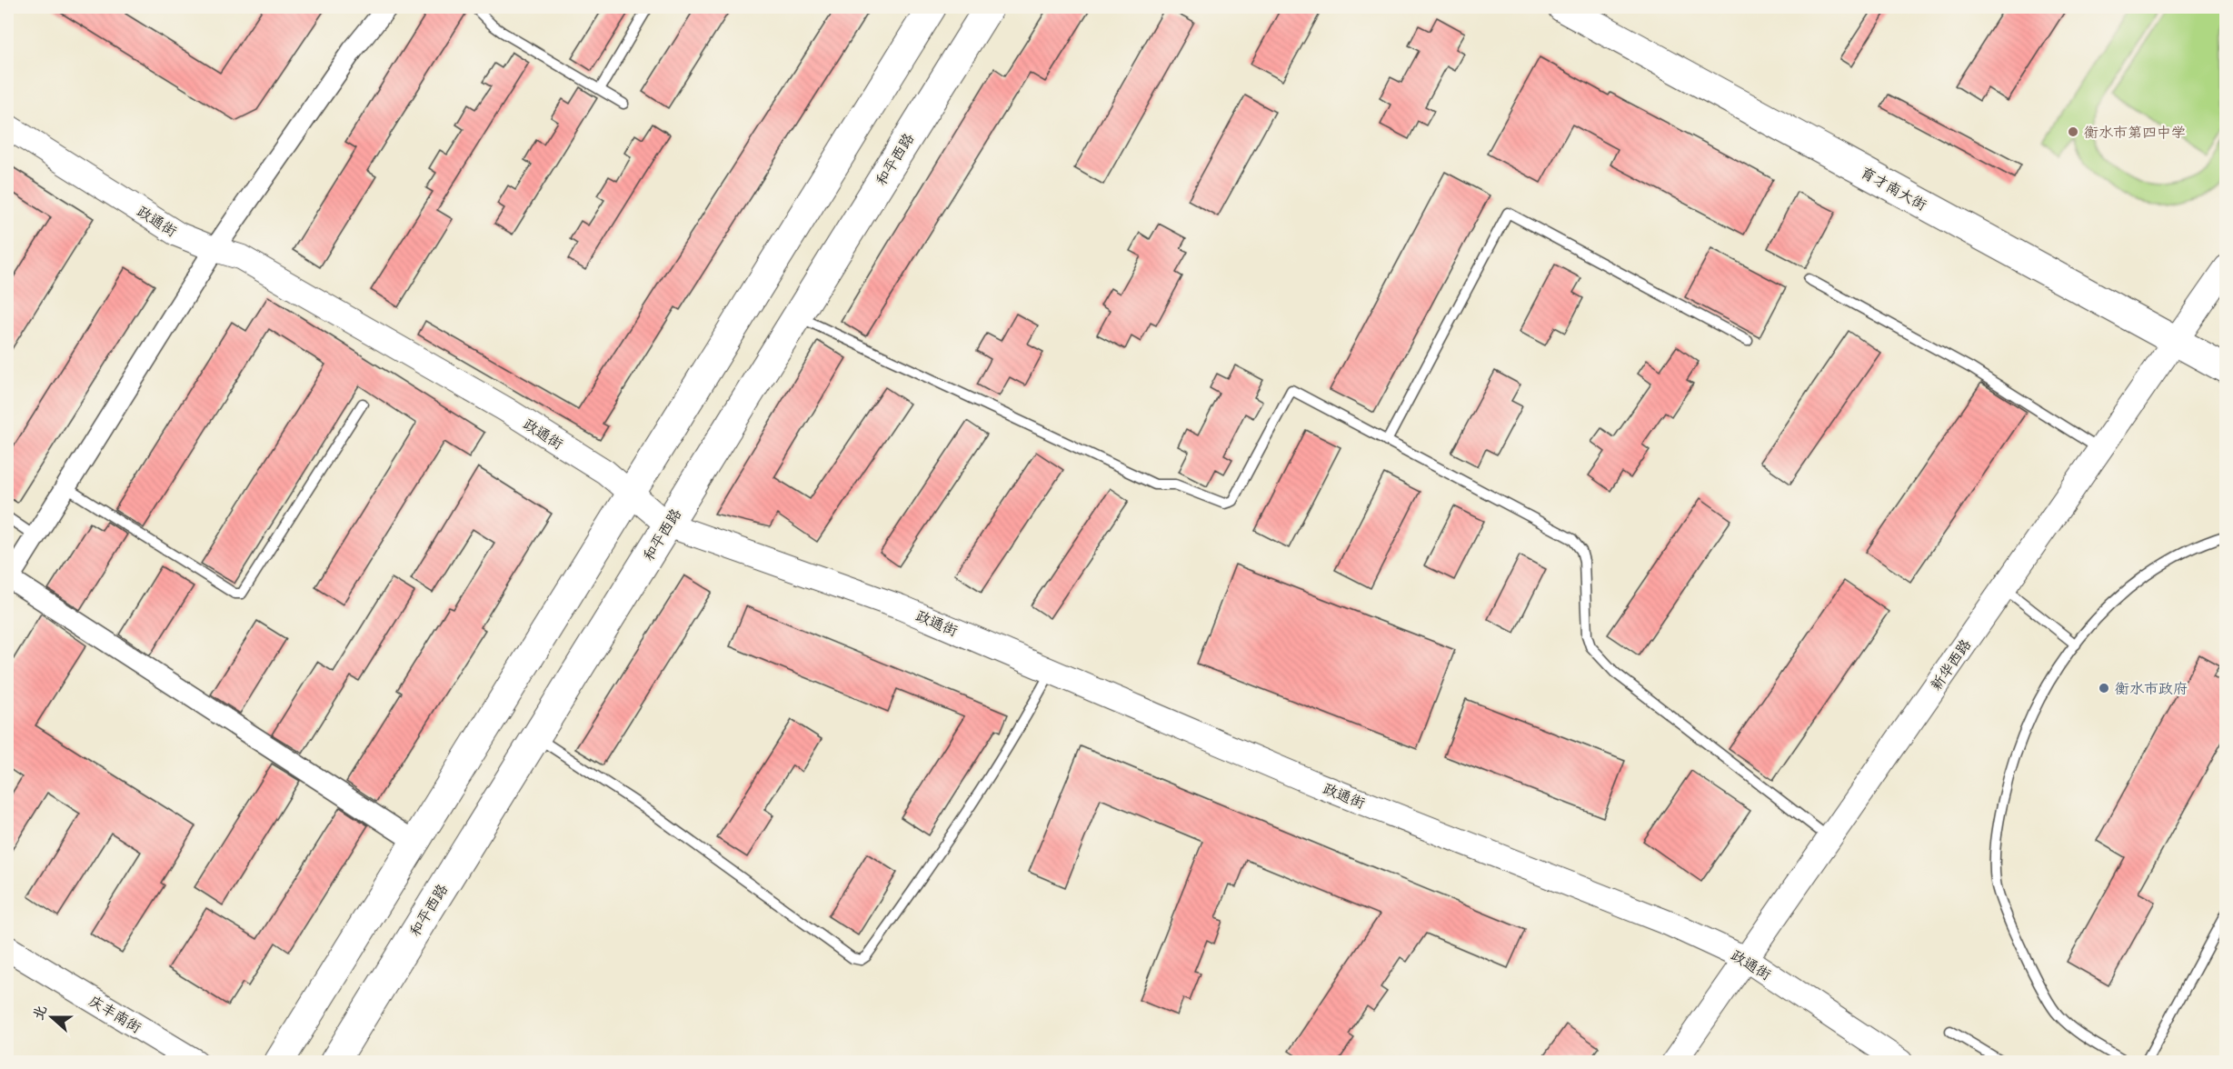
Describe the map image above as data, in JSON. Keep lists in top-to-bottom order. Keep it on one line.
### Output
{"streets":{"main road":["和平西路","育才南大街"],"street":["政通街","新华西路","庆丰南街"]},"crossings":[["和平西路","政通街"],["育才南大街","新华西路"],["政通街","新华西路"]],"places":["衡水市第四中学","衡水市政府"],"north":"left"}
